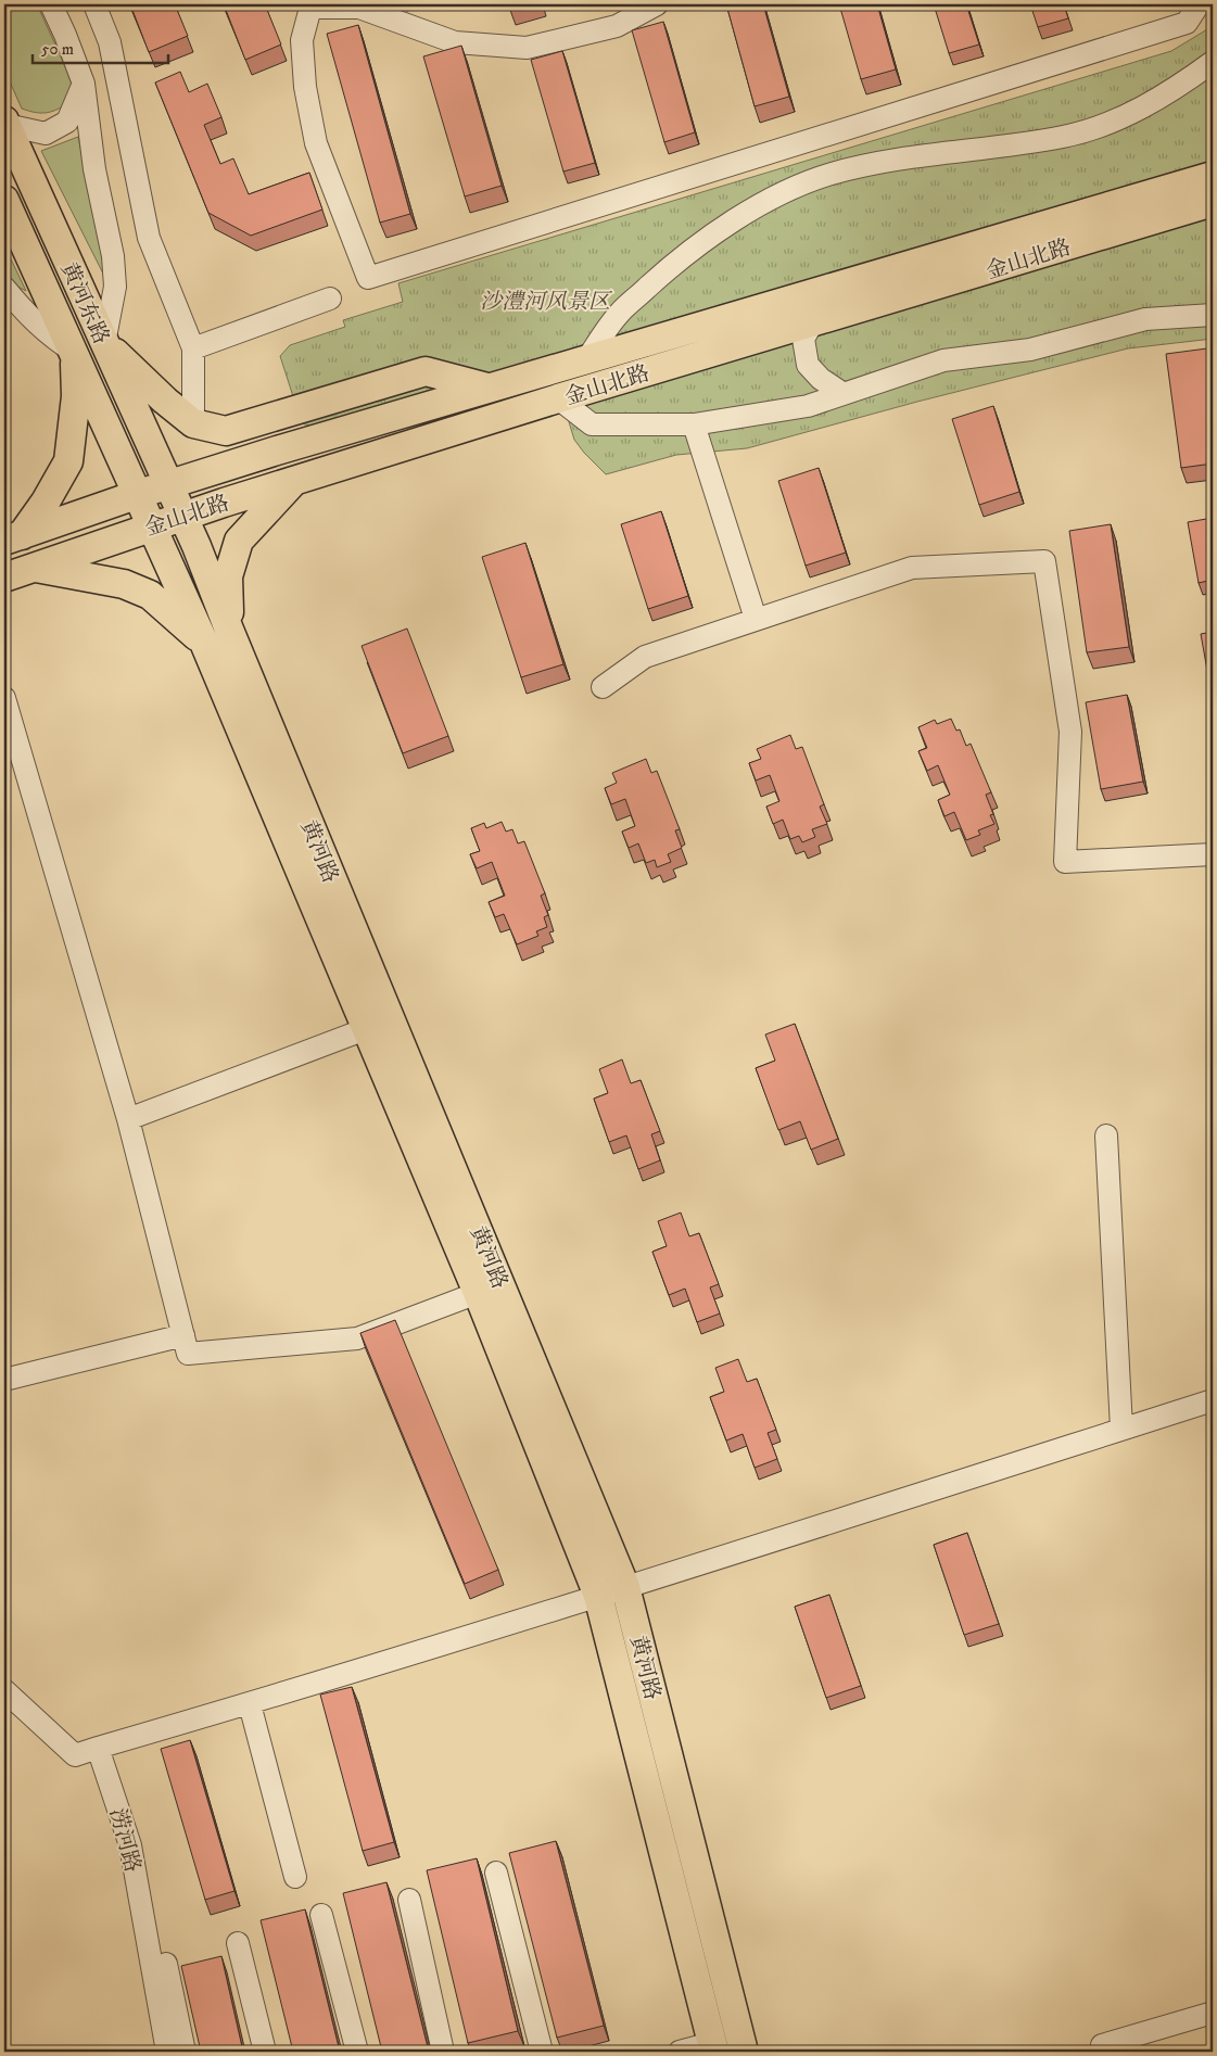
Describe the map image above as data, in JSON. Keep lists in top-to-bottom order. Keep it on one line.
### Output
{"streets":{"main road":["金山北路","黄河东路","黄河路"],"street":["涝河路"]},"crossings":[["金山北路","黄河东路"],["金山北路","黄河路"],["黄河东路","黄河路"]],"parks":["沙澧河风景区"],"scale_bar":"50 m"}
